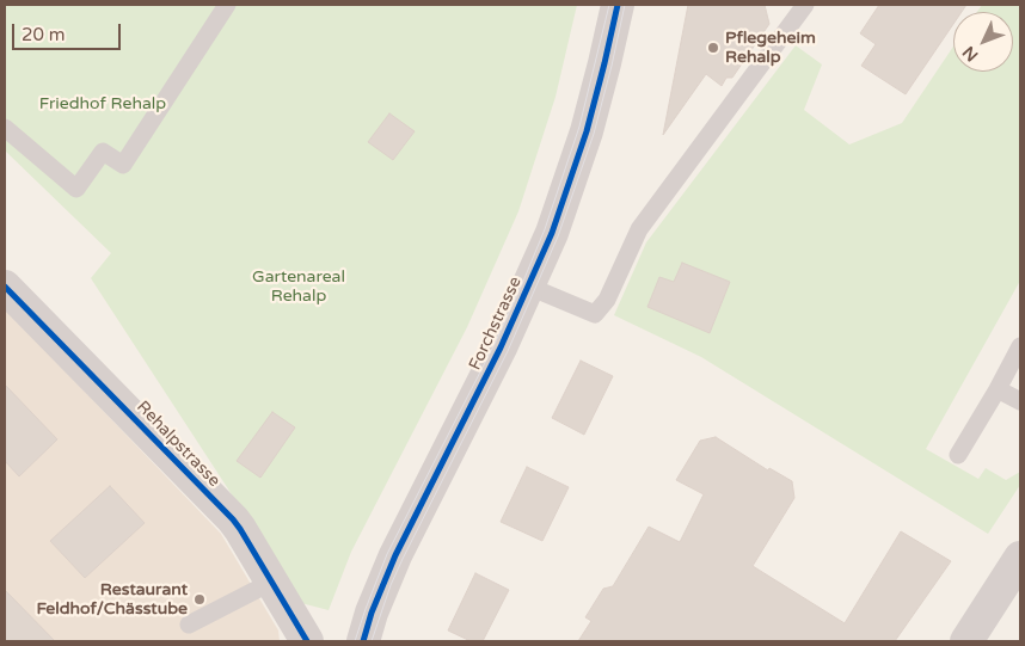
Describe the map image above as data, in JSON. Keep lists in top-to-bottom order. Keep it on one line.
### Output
{"streets":{"main road":["Forchstrasse","Rehalpstrasse"]},"parks":["Friedhof Rehalp","Gartenareal Rehalp"],"places":["Pflegeheim Rehalp","Restaurant Feldhof/Chässtube"],"scale_bar":"20 m","north":"bottom left"}
